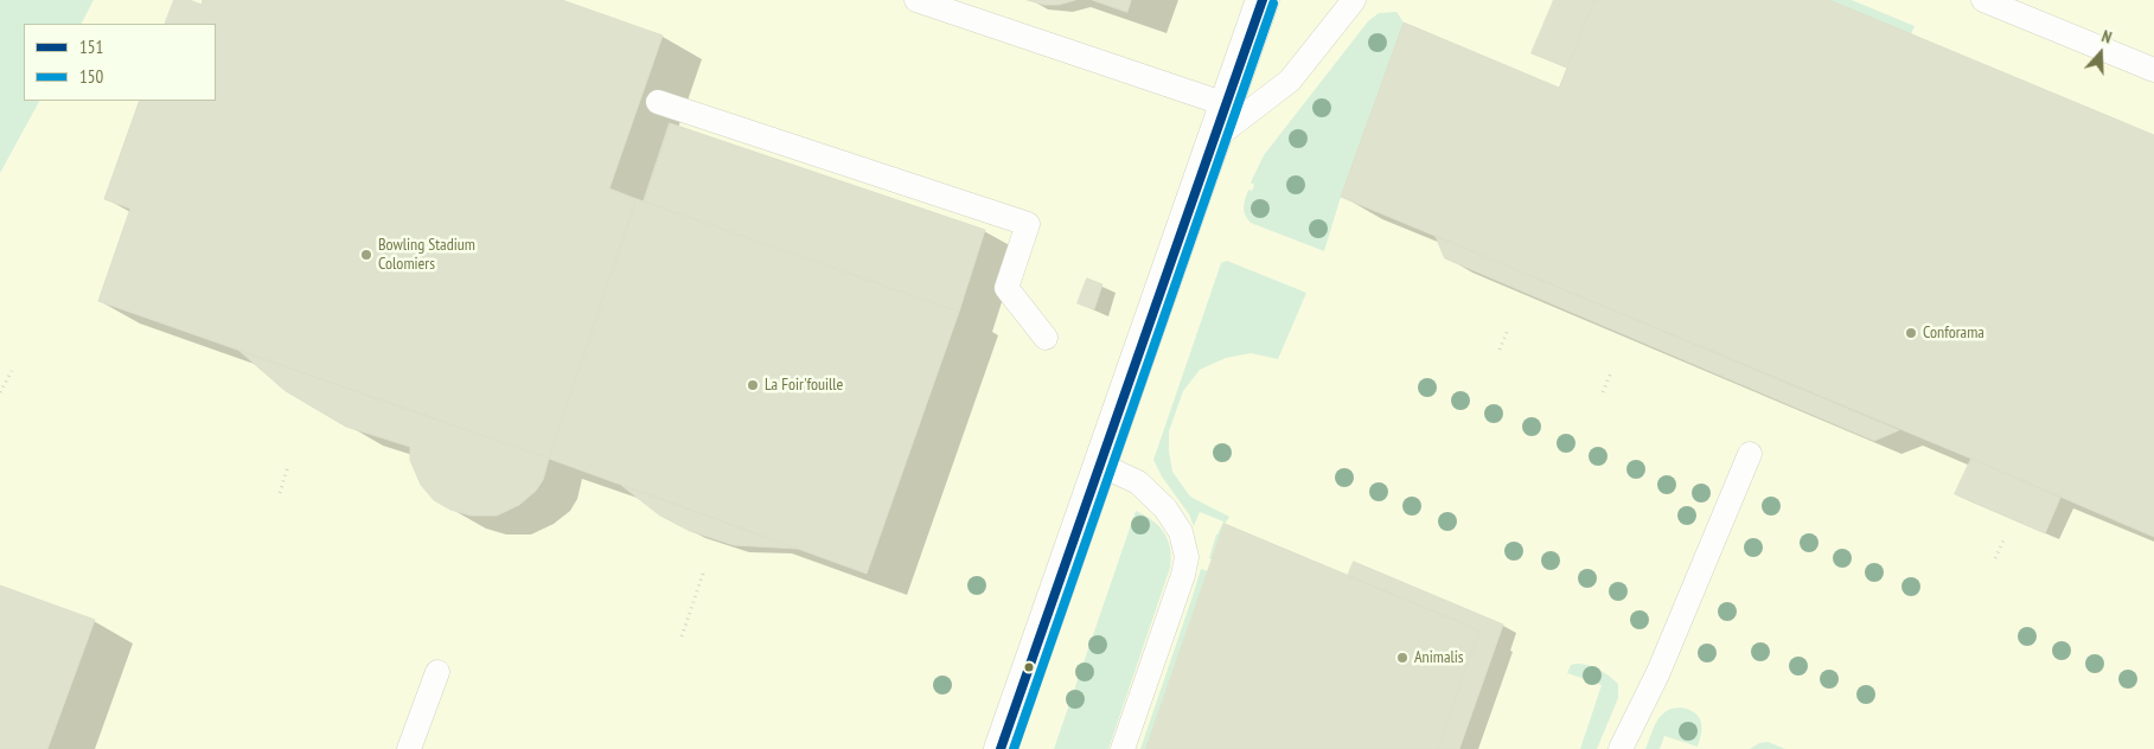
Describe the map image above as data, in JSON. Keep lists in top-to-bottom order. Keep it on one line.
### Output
{"places":["Bowling Stadium Colomiers","Conforama","La Foir'fouille","Animalis"],"lines":["transit line 151","transit line 150"],"legend":["151","150"],"north":"top"}
